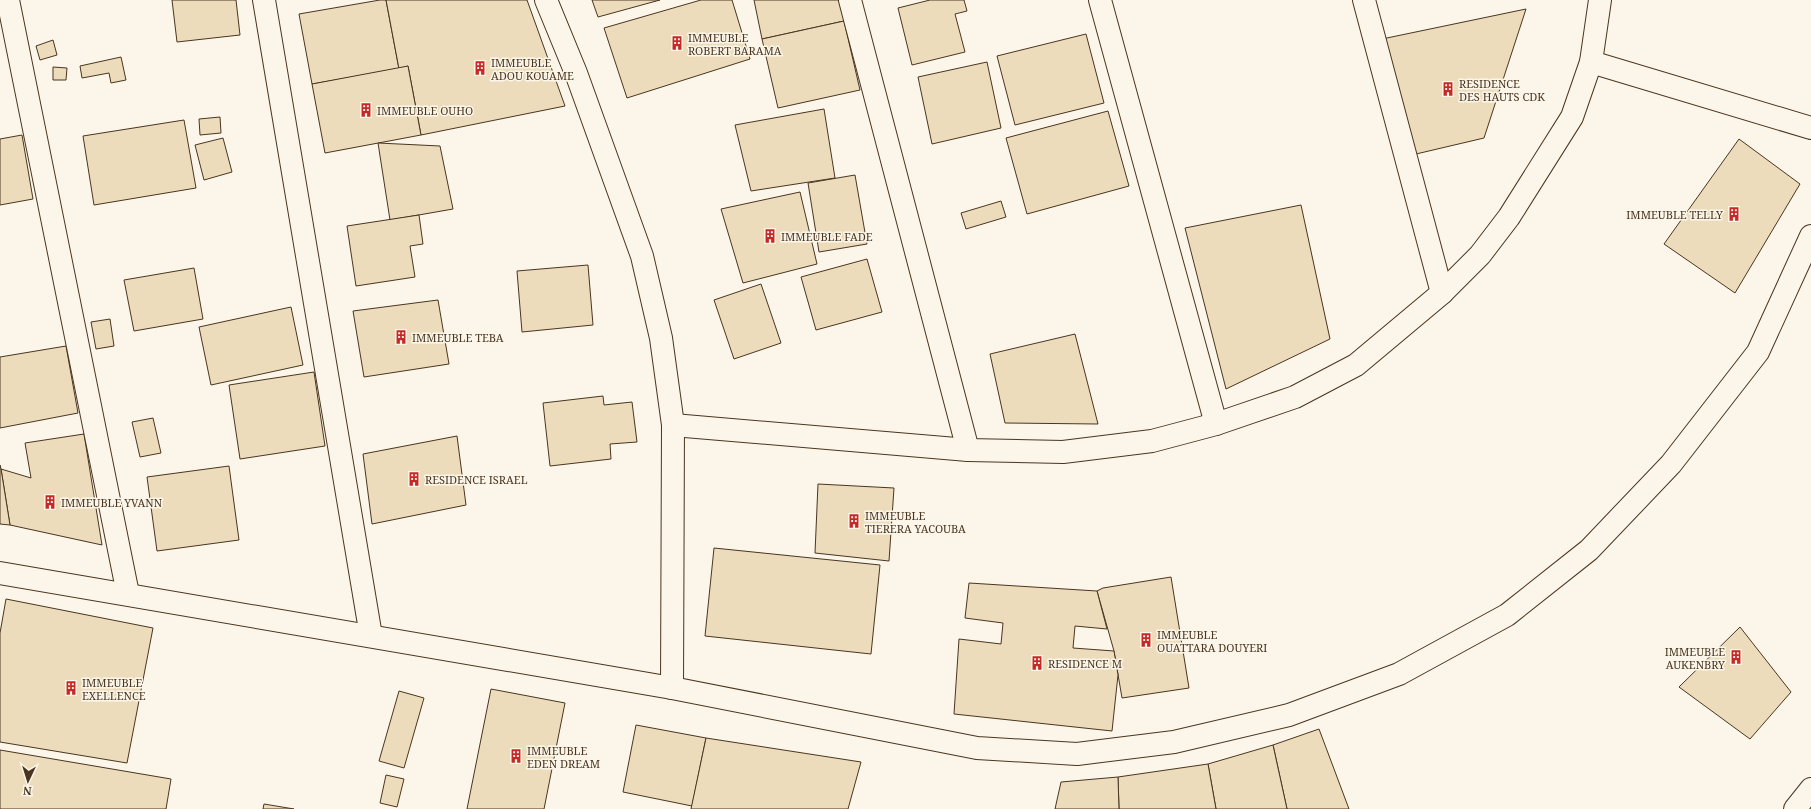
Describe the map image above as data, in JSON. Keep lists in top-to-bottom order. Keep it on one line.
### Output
{"places":{"building":["IMMEUBLE ROBERT BARAMA","IMMEUBLE ADOU KOUAME","RESIDENCE DES HAUTS CDK","IMMEUBLE OUHO","IMMEUBLE TELLY","IMMEUBLE FADE","IMMEUBLE TEBA","RESIDENCE ISRAEL","IMMEUBLE YVANN","IMMEUBLE TIERERA YACOUBA","IMMEUBLE OUATTARA DOUYERI","IMMEUBLE AUKENBRY","RESIDENCE M","IMMEUBLE EXELLENCE","IMMEUBLE EDEN DREAM"]},"north":"bottom"}
